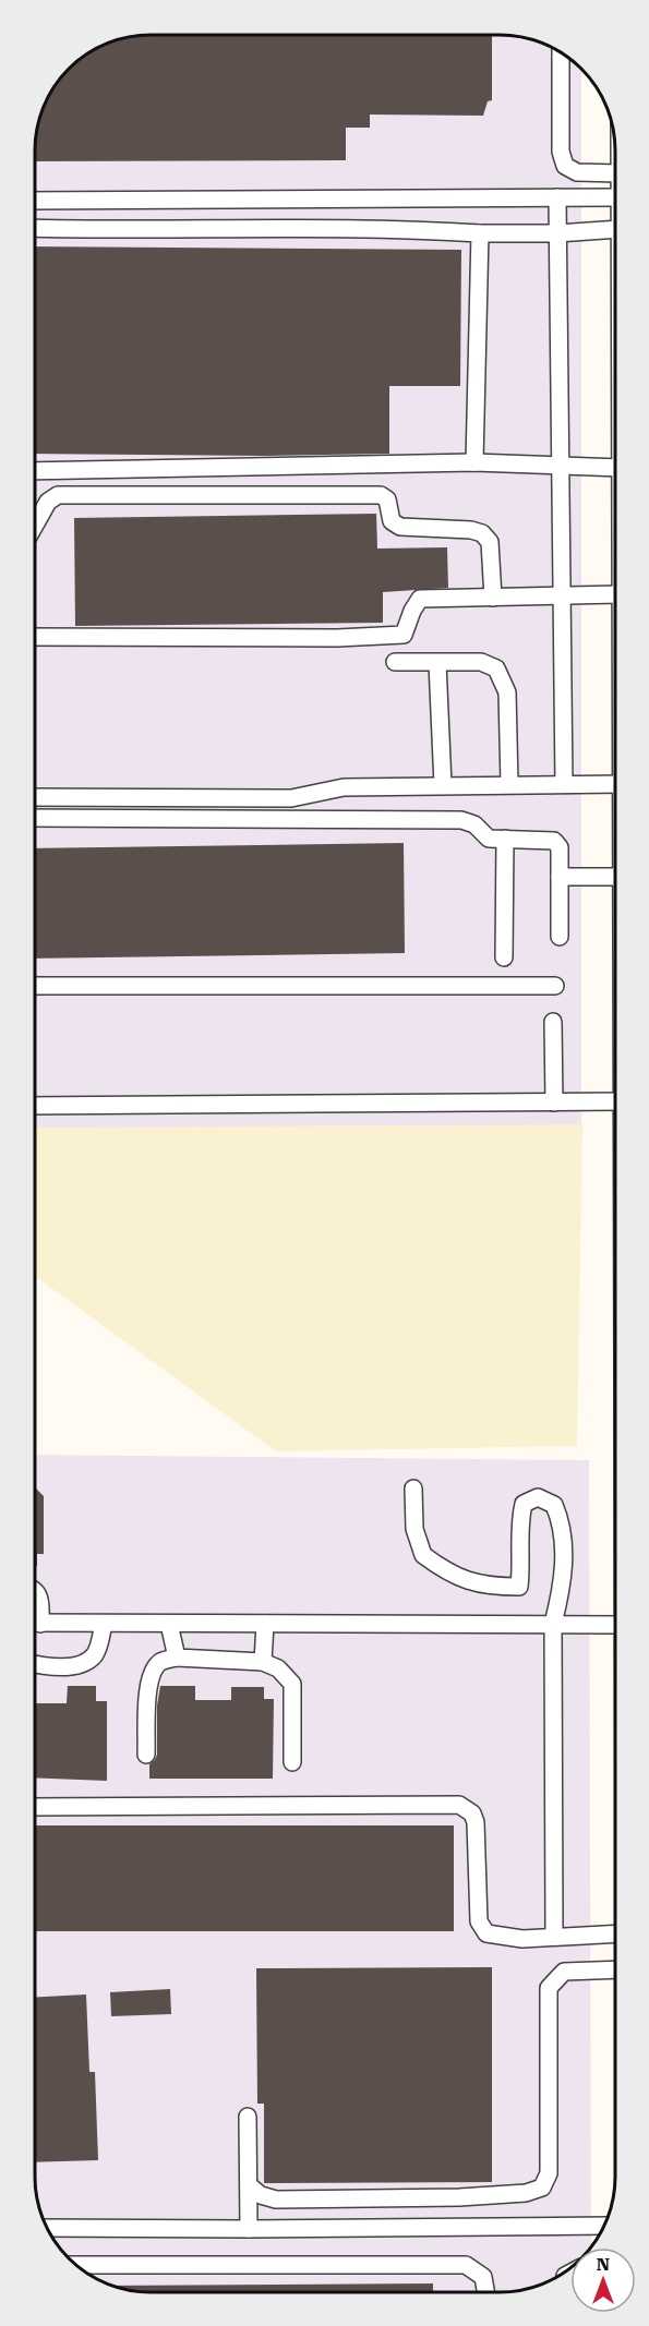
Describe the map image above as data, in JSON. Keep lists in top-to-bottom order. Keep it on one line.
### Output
{"north":"top"}
